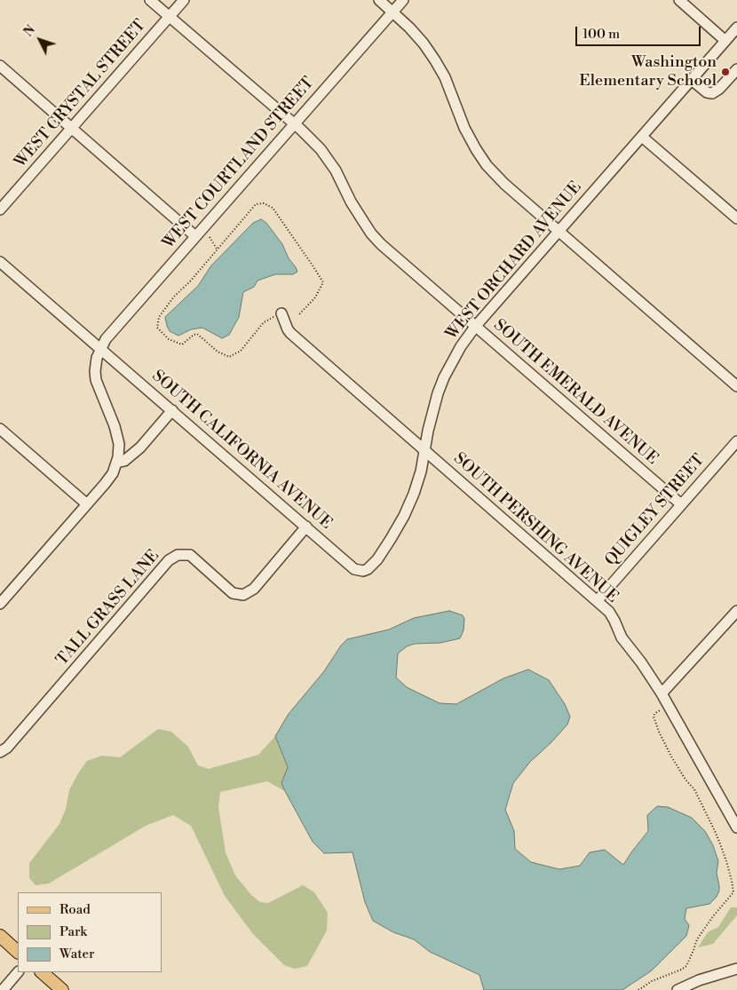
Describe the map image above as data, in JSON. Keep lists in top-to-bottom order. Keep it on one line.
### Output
{"streets":{"street":["WEST CRYSTAL STREET","WEST COURTLAND STREET","WEST ORCHARD AVENUE","SOUTH EMERALD AVENUE","SOUTH CALIFORNIA AVENUE","QUIGLEY STREET","SOUTH PERSHING AVENUE","TALL GRASS LANE"]},"crossings":[["WEST CRYSTAL STREET","SOUTH EMERALD AVENUE"],["WEST COURTLAND STREET","SOUTH EMERALD AVENUE"],["WEST COURTLAND STREET","SOUTH CALIFORNIA AVENUE"],["WEST ORCHARD AVENUE","SOUTH EMERALD AVENUE"],["WEST ORCHARD AVENUE","SOUTH CALIFORNIA AVENUE"],["WEST ORCHARD AVENUE","SOUTH PERSHING AVENUE"],["SOUTH EMERALD AVENUE","QUIGLEY STREET"],["SOUTH CALIFORNIA AVENUE","TALL GRASS LANE"],["QUIGLEY STREET","SOUTH PERSHING AVENUE"]],"places":["Washington Elementary School"],"legend":["Road","Park","Water"],"scale_bar":"100 m","north":"top left"}
